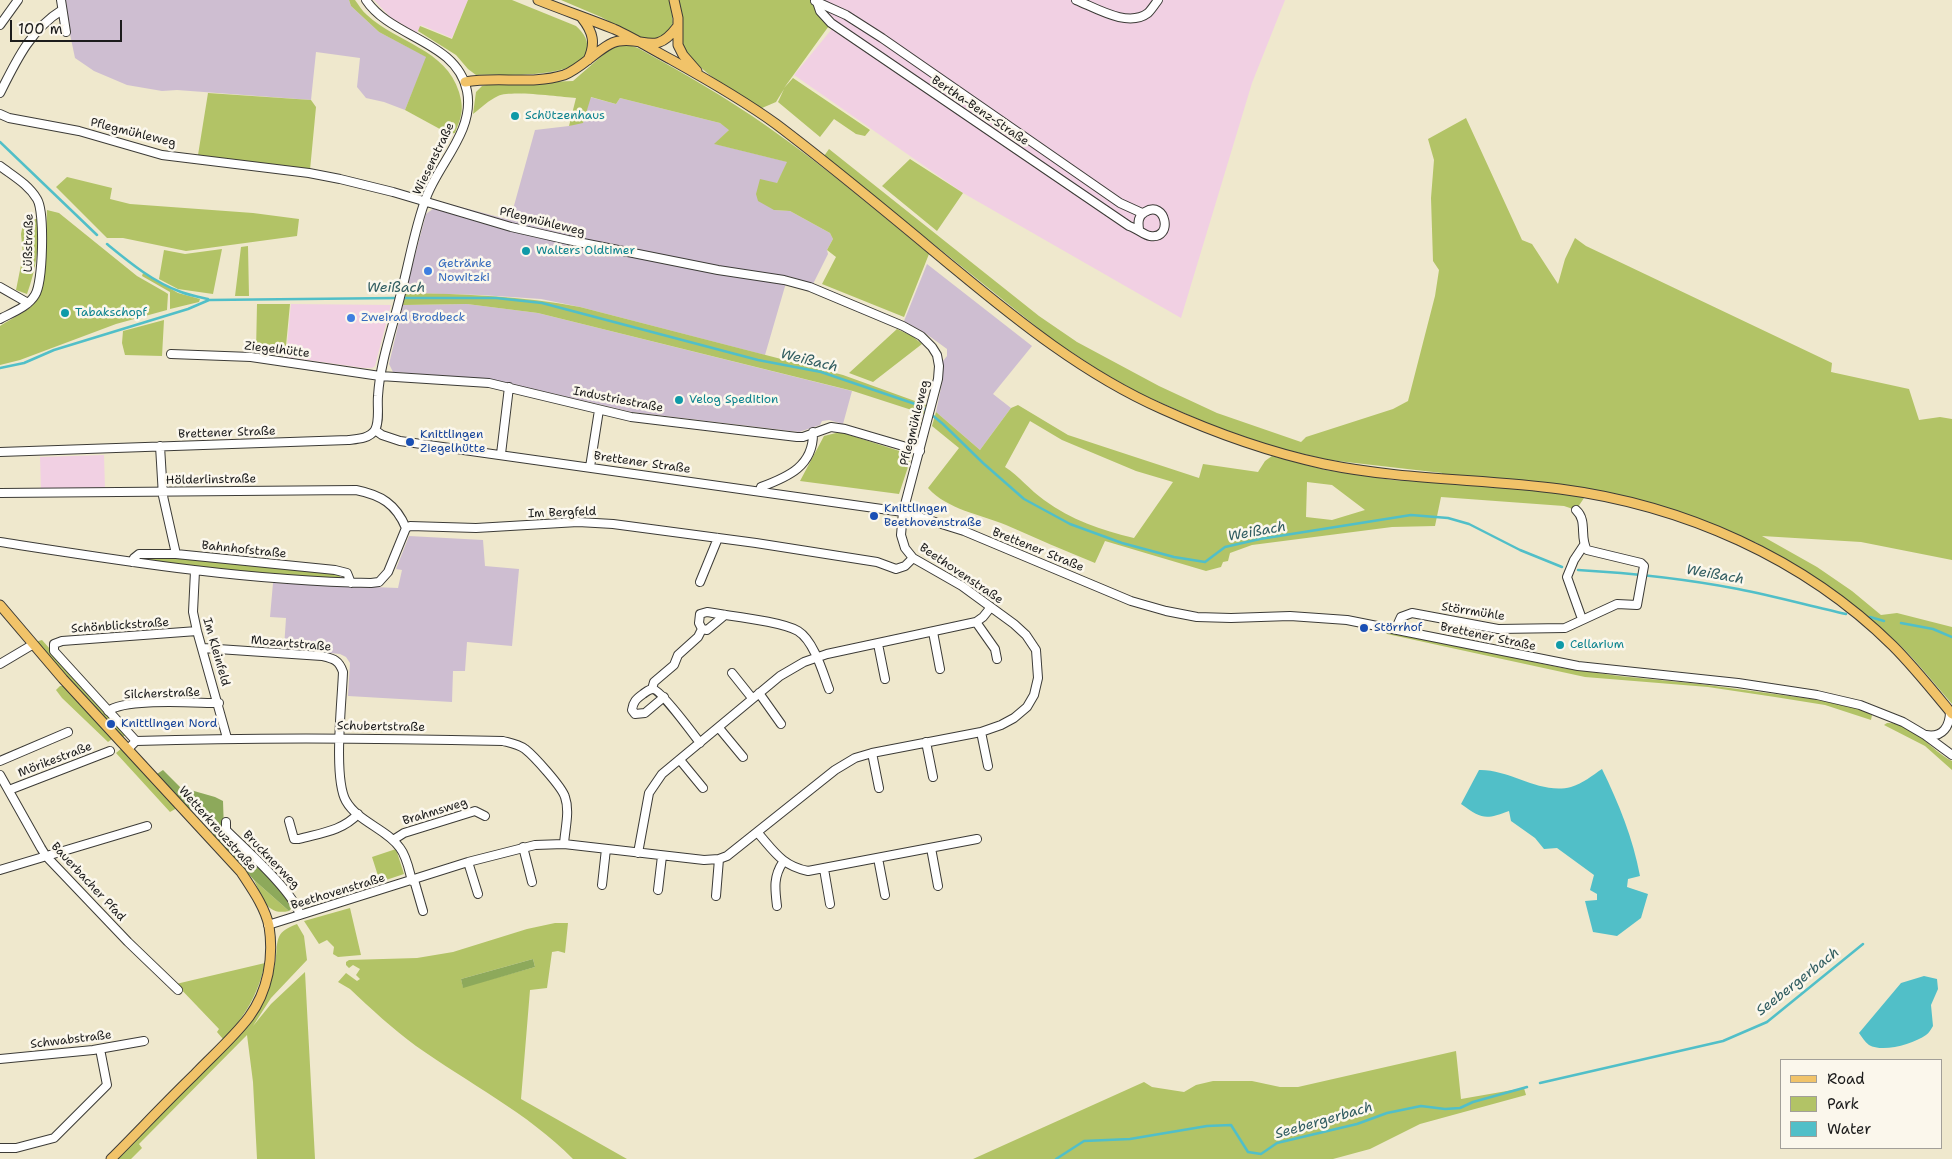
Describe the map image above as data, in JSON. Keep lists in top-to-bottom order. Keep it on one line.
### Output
{"streets":{"main road":["Wetterkreuzstraße"],"street":["Bertha-Benz-Straße","Pflegmühleweg","Wiesenstraße","Lüßstraße","Ziegelhütte","Industriestraße","Brettener Straße","Hölderlinstraße","Im Bergfeld","Bahnhofstraße","Beethovenstraße","Störrmühle","Schönblickstraße","Mozartstraße","Im Kleinfeld","Silcherstraße","Schubertstraße","Mörikestraße","Brahmsweg","Brucknerweg","Bauerbacher Pfad","Schwabstraße"]},"crossings":[["Pflegmühleweg","Wiesenstraße"],["Pflegmühleweg","Industriestraße"],["Pflegmühleweg","Brettener Straße"],["Pflegmühleweg","Beethovenstraße"],["Wiesenstraße","Ziegelhütte"],["Wiesenstraße","Industriestraße"],["Wiesenstraße","Brettener Straße"],["Ziegelhütte","Industriestraße"],["Brettener Straße","Beethovenstraße"],["Brettener Straße","Störrmühle"],["Hölderlinstraße","Im Bergfeld"],["Hölderlinstraße","Bahnhofstraße"],["Im Bergfeld","Bahnhofstraße"],["Im Bergfeld","Beethovenstraße"],["Bahnhofstraße","Im Kleinfeld"],["Beethovenstraße","Mozartstraße"],["Beethovenstraße","Schubertstraße"],["Beethovenstraße","Wetterkreuzstraße"],["Beethovenstraße","Brucknerweg"],["Schönblickstraße","Im Kleinfeld"],["Schönblickstraße","Silcherstraße"],["Schönblickstraße","Schubertstraße"],["Mozartstraße","Im Kleinfeld"],["Mozartstraße","Schubertstraße"],["Mozartstraße","Brahmsweg"],["Im Kleinfeld","Silcherstraße"],["Im Kleinfeld","Schubertstraße"],["Mörikestraße","Bauerbacher Pfad"]],"water":["Weißach","Seebergerbach"],"places":["Schützenhaus","Walters Oldtimer","Getränke Nowitzki","Tabakschopf","Zweirad Brodbeck","Velog Spedition","Knittlingen Ziegelhütte","Knittlingen Beethovenstraße","Störrhof","Cellarium","Knittlingen Nord"],"legend":["Road","Park","Water"],"scale_bar":"100 m"}
